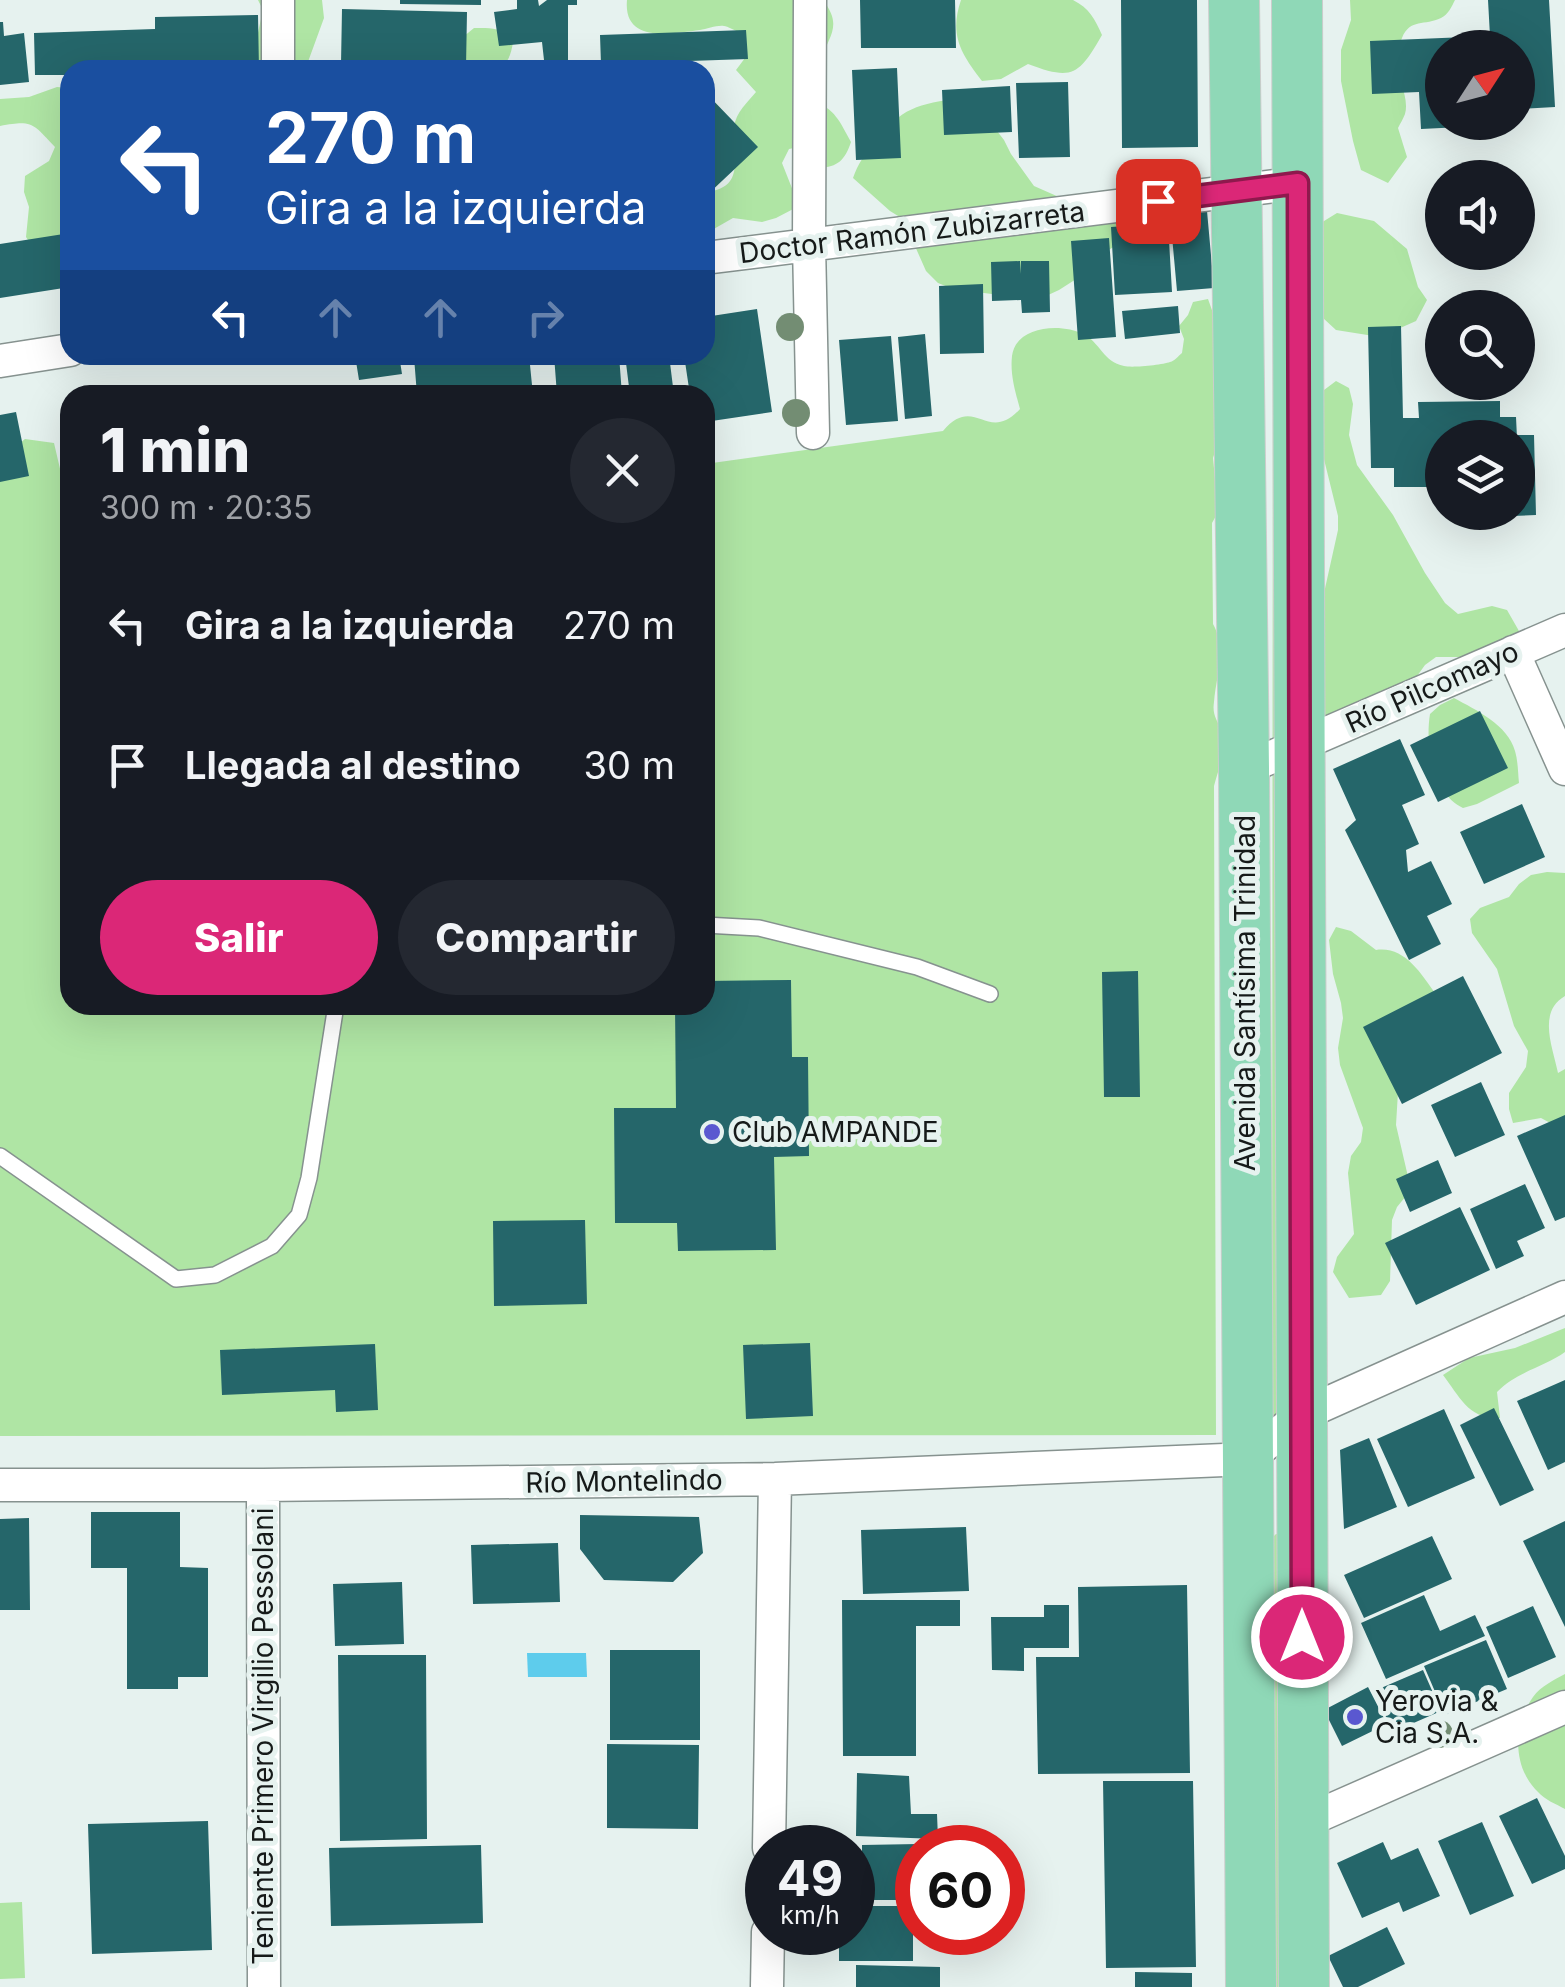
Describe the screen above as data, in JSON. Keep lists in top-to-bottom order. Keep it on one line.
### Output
{"streets":{"main road":["Avenida Santísima Trinidad"],"street":["Doctor Ramón Zubizarreta","Río Pilcomayo","Río Montelindo","Teniente Primero Virgilio Pessolani"]},"crossings":[["Doctor Ramón Zubizarreta","Avenida Santísima Trinidad"],["Río Pilcomayo","Avenida Santísima Trinidad"],["Avenida Santísima Trinidad","Río Montelindo"],["Río Montelindo","Teniente Primero Virgilio Pessolani"]],"places":["Club AMPANDE","Yerovia & Cia S.A."],"north":"top right","page":{"turn":["270 m","Gira a la izquierda"],"heading":["1 min","300 m · 20:35"],"list":[{"name":"Gira a la izquierda","value":"270 m"},{"name":"Llegada al destino","value":"30 m"}],"buttons":["Salir","Compartir"],"speed":"49 km/h","limit":"60"}}
